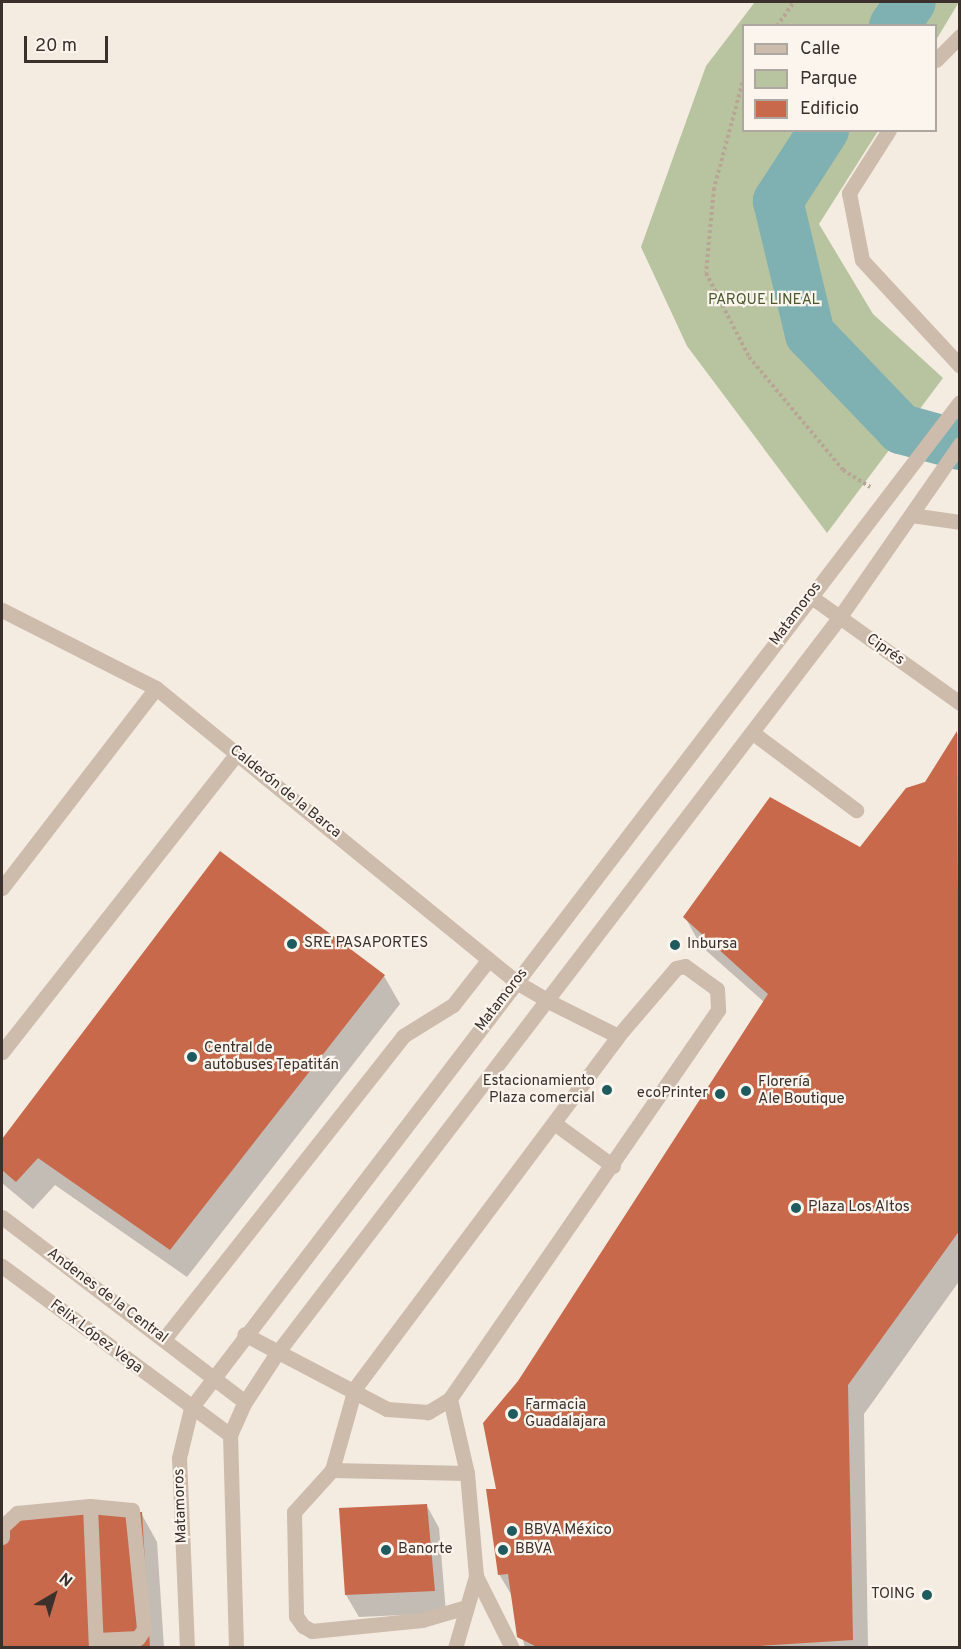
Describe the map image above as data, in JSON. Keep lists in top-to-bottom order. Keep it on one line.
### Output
{"streets":{"street":["Matamoros","Ciprés","Calderón de la Barca","Andenes de la Central","Felix López Vega"]},"crossings":[["Matamoros","Ciprés"],["Matamoros","Calderón de la Barca"],["Matamoros","Andenes de la Central"],["Matamoros","Felix López Vega"]],"parks":["PARQUE LINEAL"],"places":["SRE PASAPORTES","Inbursa","Central de autobuses Tepatitán","Estacionamiento Plaza comercial","Florería Ale Boutique","ecoPrinter","Plaza Los Altos","Farmacia Guadalajara","BBVA México","Banorte","BBVA","TOING"],"legend":["Calle","Parque","Edificio"],"scale_bar":"20 m","north":"top right"}
